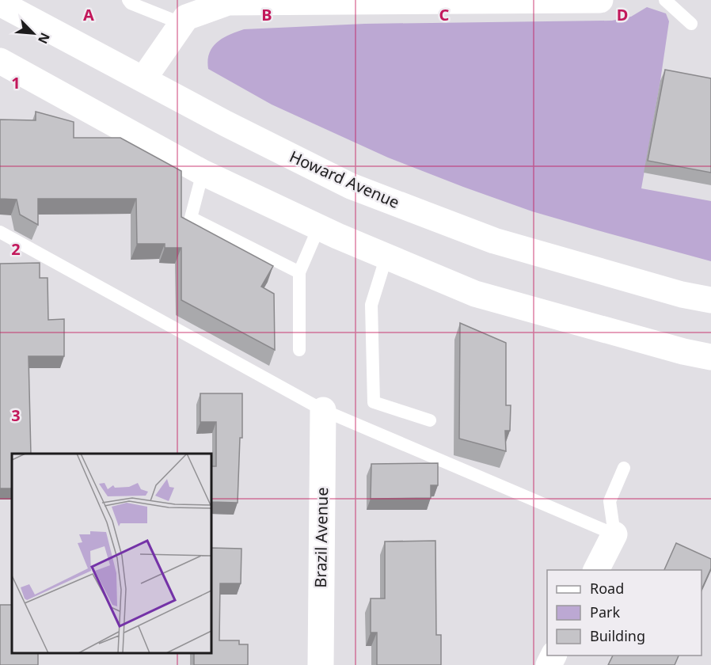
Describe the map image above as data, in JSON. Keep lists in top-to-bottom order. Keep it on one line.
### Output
{"streets":{"main road":["Howard Avenue","Brazil Avenue"]},"legend":["Road","Park","Building"],"north":"bottom right","grid":{"columns":["A","B","C","D"],"rows":["1","2","3"]}}
